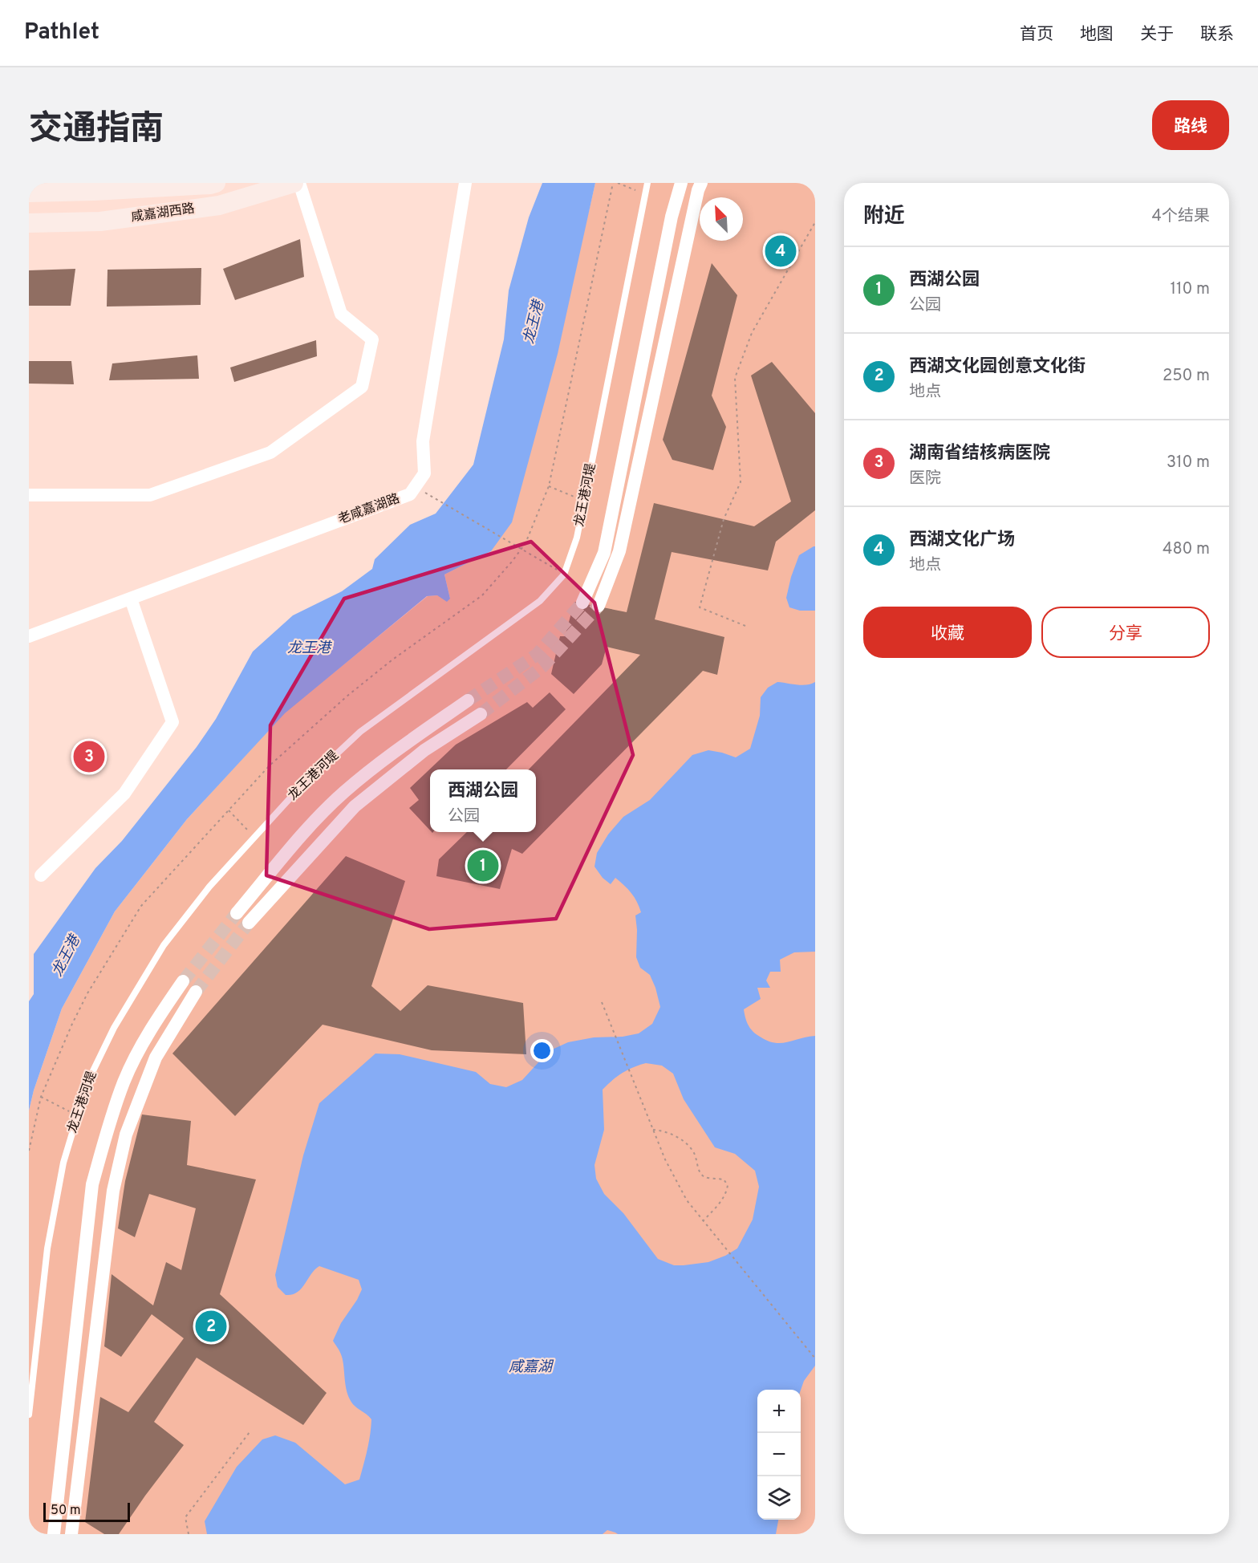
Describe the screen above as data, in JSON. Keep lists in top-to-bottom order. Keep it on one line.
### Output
{"streets":{"main road":["咸嘉湖西路"],"street":["老咸嘉湖路"],"lane":["龙王港河堤"]},"water":["龙王港","咸嘉湖"],"scale_bar":"50 m","north":"top left","page":{"header":"Pathlet","nav":["首页","地图","关于","联系"],"title":"交通指南","buttons":["路线",["收藏","分享"]],"heading":["附近","4个结果"],"pins":["4","3","1","2"],"list":[{"mark":"1","name":"西湖公园","note":"公园","value":"110 m"},{"mark":"2","name":"西湖文化园创意文化街","note":"地点","value":"250 m"},{"mark":"3","name":"湖南省结核病医院","note":"医院","value":"310 m"},{"mark":"4","name":"西湖文化广场","note":"地点","value":"480 m"}],"popup":["西湖公园","公园"],"map_buttons":["+","−"],"scale":"50 m"}}
